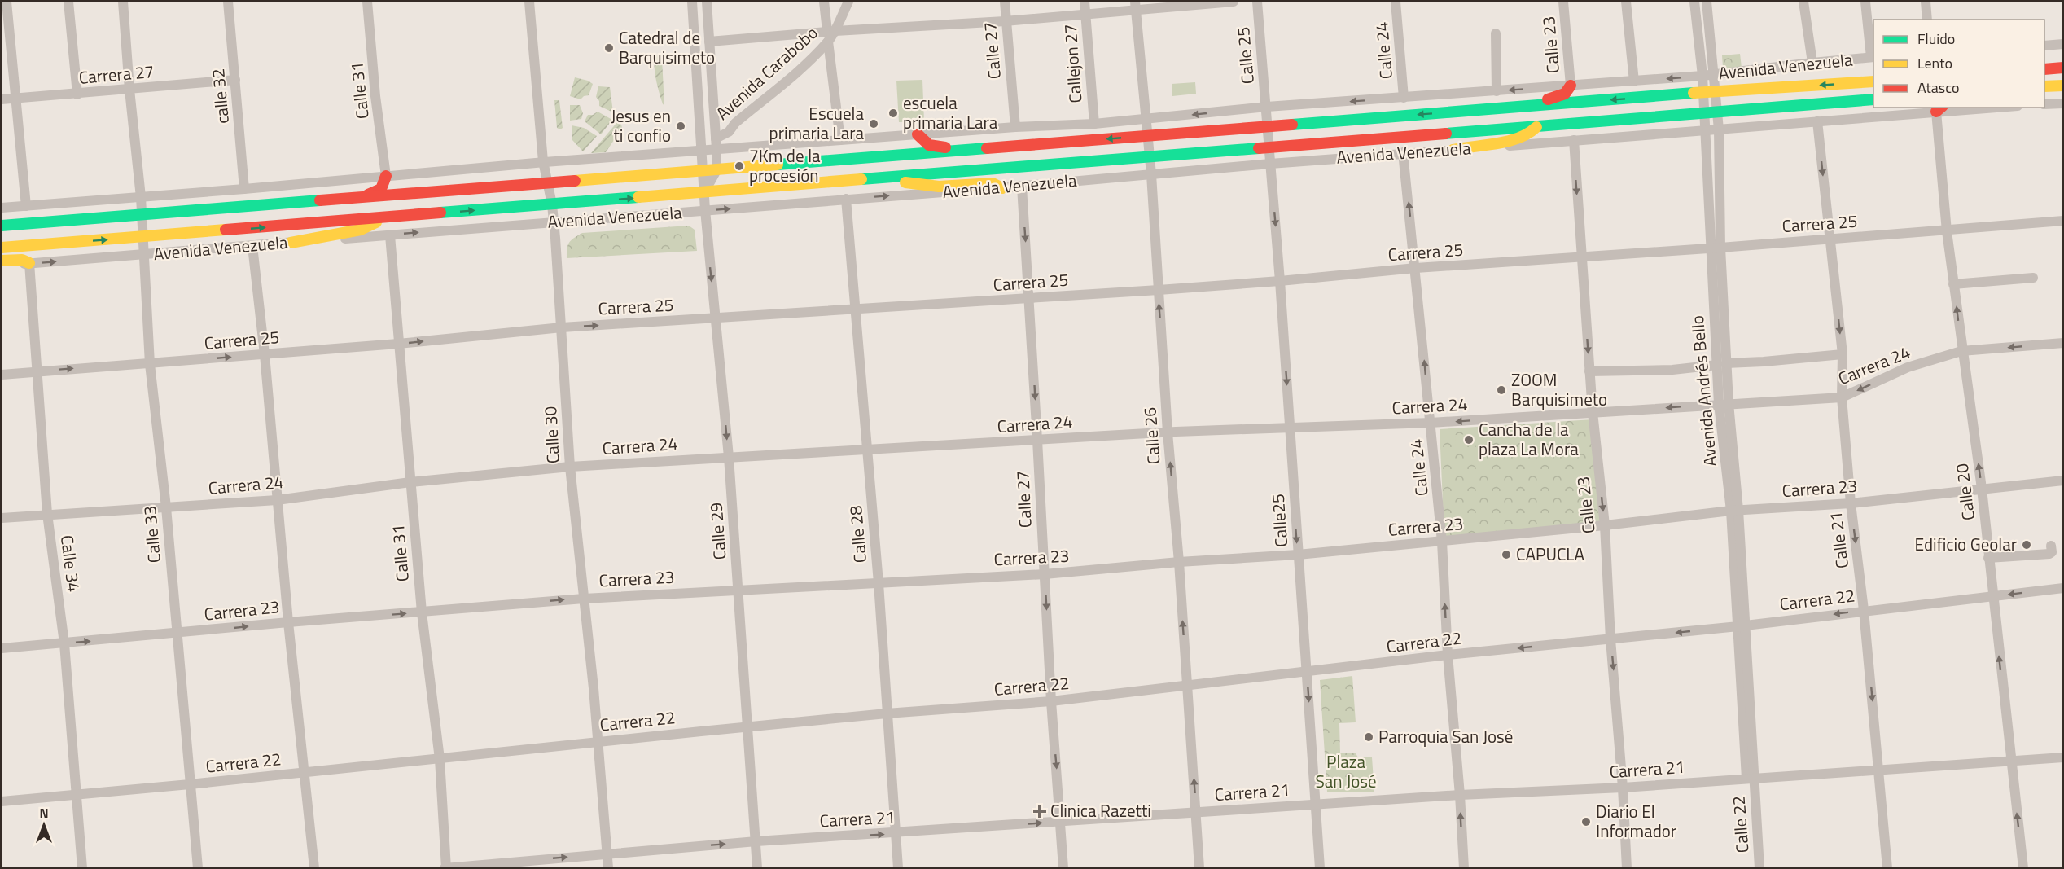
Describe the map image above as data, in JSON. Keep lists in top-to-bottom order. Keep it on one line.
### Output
{"streets":{"street":["Calle 23","Calle 27","Calle 24","Calle 25","Callejon 27","Avenida Venezuela","Avenida Carabobo","Carrera 27","Calle 31","calle 32","Carrera 25","Carrera 24","Avenida Andrés Bello","Calle 30","Calle 26","Carrera 23","Calle 20","Calle25","Calle 29","Calle 33","Calle 28","Calle 21","Calle 34","Carrera 22","Carrera 21","Calle 22"]},"crossings":[["Calle 23","Avenida Venezuela"],["Calle 23","Carrera 25"],["Calle 23","Carrera 24"],["Calle 23","Carrera 23"],["Calle 23","Carrera 22"],["Calle 23","Carrera 21"],["Calle 27","Avenida Venezuela"],["Calle 27","Carrera 25"],["Calle 27","Carrera 24"],["Calle 27","Carrera 23"],["Calle 27","Carrera 22"],["Calle 27","Carrera 21"],["Calle 24","Avenida Venezuela"],["Calle 24","Carrera 25"],["Calle 24","Carrera 24"],["Calle 24","Carrera 23"],["Calle 24","Carrera 22"],["Calle 24","Carrera 21"],["Calle 25","Avenida Venezuela"],["Calle 25","Calle25"],["Callejon 27","Avenida Venezuela"],["Avenida Venezuela","Calle 31"],["Avenida Venezuela","calle 32"],["Avenida Venezuela","Avenida Andrés Bello"],["Avenida Venezuela","Calle 30"],["Avenida Venezuela","Calle 26"],["Avenida Venezuela","Calle 20"],["Avenida Venezuela","Calle25"],["Avenida Venezuela","Calle 29"],["Avenida Venezuela","Calle 33"],["Avenida Venezuela","Calle 28"],["Avenida Venezuela","Calle 21"],["Avenida Venezuela","Calle 34"],["Carrera 27","calle 32"],["Carrera 27","Calle 33"],["Calle 31","Carrera 25"],["Calle 31","Carrera 24"],["Calle 31","Carrera 23"],["Calle 31","Carrera 22"],["Calle 31","Carrera 21"],["Carrera 25","Avenida Andrés Bello"],["Carrera 25","Calle 30"],["Carrera 25","Calle 26"],["Carrera 25","Calle 20"],["Carrera 25","Calle25"],["Carrera 25","Calle 29"],["Carrera 25","Calle 33"],["Carrera 25","Calle 28"],["Carrera 25","Calle 21"],["Carrera 25","Calle 34"],["Carrera 24","Avenida Andrés Bello"],["Carrera 24","Calle 30"],["Carrera 24","Calle 26"],["Carrera 24","Calle 20"],["Carrera 24","Calle25"],["Carrera 24","Calle 29"],["Carrera 24","Calle 33"],["Carrera 24","Calle 28"],["Carrera 24","Calle 21"],["Carrera 24","Calle 34"],["Avenida Andrés Bello","Carrera 23"],["Avenida Andrés Bello","Carrera 22"],["Avenida Andrés Bello","Carrera 21"],["Avenida Andrés Bello","Calle 22"],["Calle 30","Carrera 23"],["Calle 30","Carrera 22"],["Calle 30","Carrera 21"],["Calle 26","Carrera 23"],["Calle 26","Carrera 22"],["Calle 26","Carrera 21"],["Carrera 23","Calle 20"],["Carrera 23","Calle25"],["Carrera 23","Calle 29"],["Carrera 23","Calle 33"],["Carrera 23","Calle 28"],["Carrera 23","Calle 21"],["Carrera 23","Calle 34"],["Calle 20","Carrera 22"],["Calle 20","Carrera 21"],["Calle25","Carrera 22"],["Calle25","Carrera 21"],["Calle 29","Carrera 22"],["Calle 29","Carrera 21"],["Calle 33","Carrera 22"],["Calle 28","Carrera 22"],["Calle 28","Carrera 21"],["Calle 21","Carrera 22"],["Calle 21","Carrera 21"],["Calle 34","Carrera 22"],["Carrera 21","Calle 22"]],"one_way":["Calle 23","Calle 27","Calle 24","Calle 26","Calle 20","Calle25","Calle 21","Carrera 21"],"parks":["Plaza San José"],"places":{"other":["Catedral de Barquisimeto","escuela primaria Lara","Escuela primaria Lara","Jesus en ti confio","7Km de la procesión","ZOOM Barquisimeto","Cancha de la plaza La Mora","Edificio Geolar","CAPUCLA","Parroquia San José","Diario El Informador"],"health":["Clinica Razetti"]},"legend":["Fluido","Lento","Atasco"],"north":"top"}
